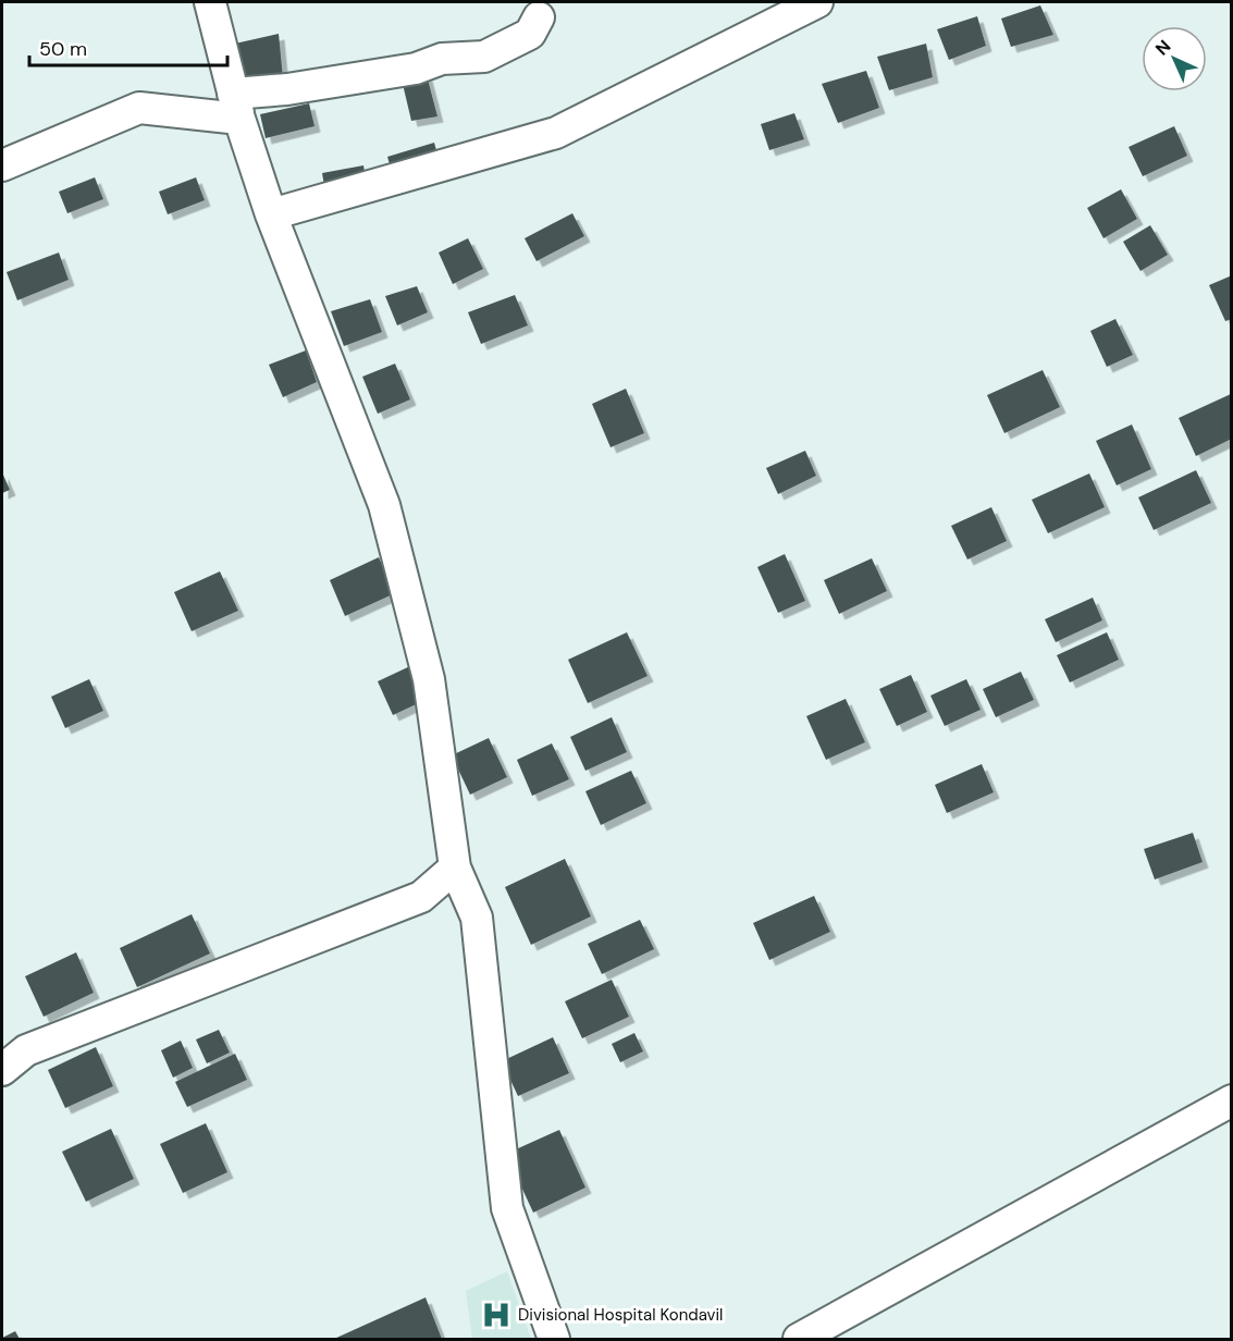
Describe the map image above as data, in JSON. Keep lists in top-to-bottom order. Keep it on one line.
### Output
{"places":{"hospital":["Divisional Hospital Kondavil"]},"scale_bar":"50 m","north":"top left"}
